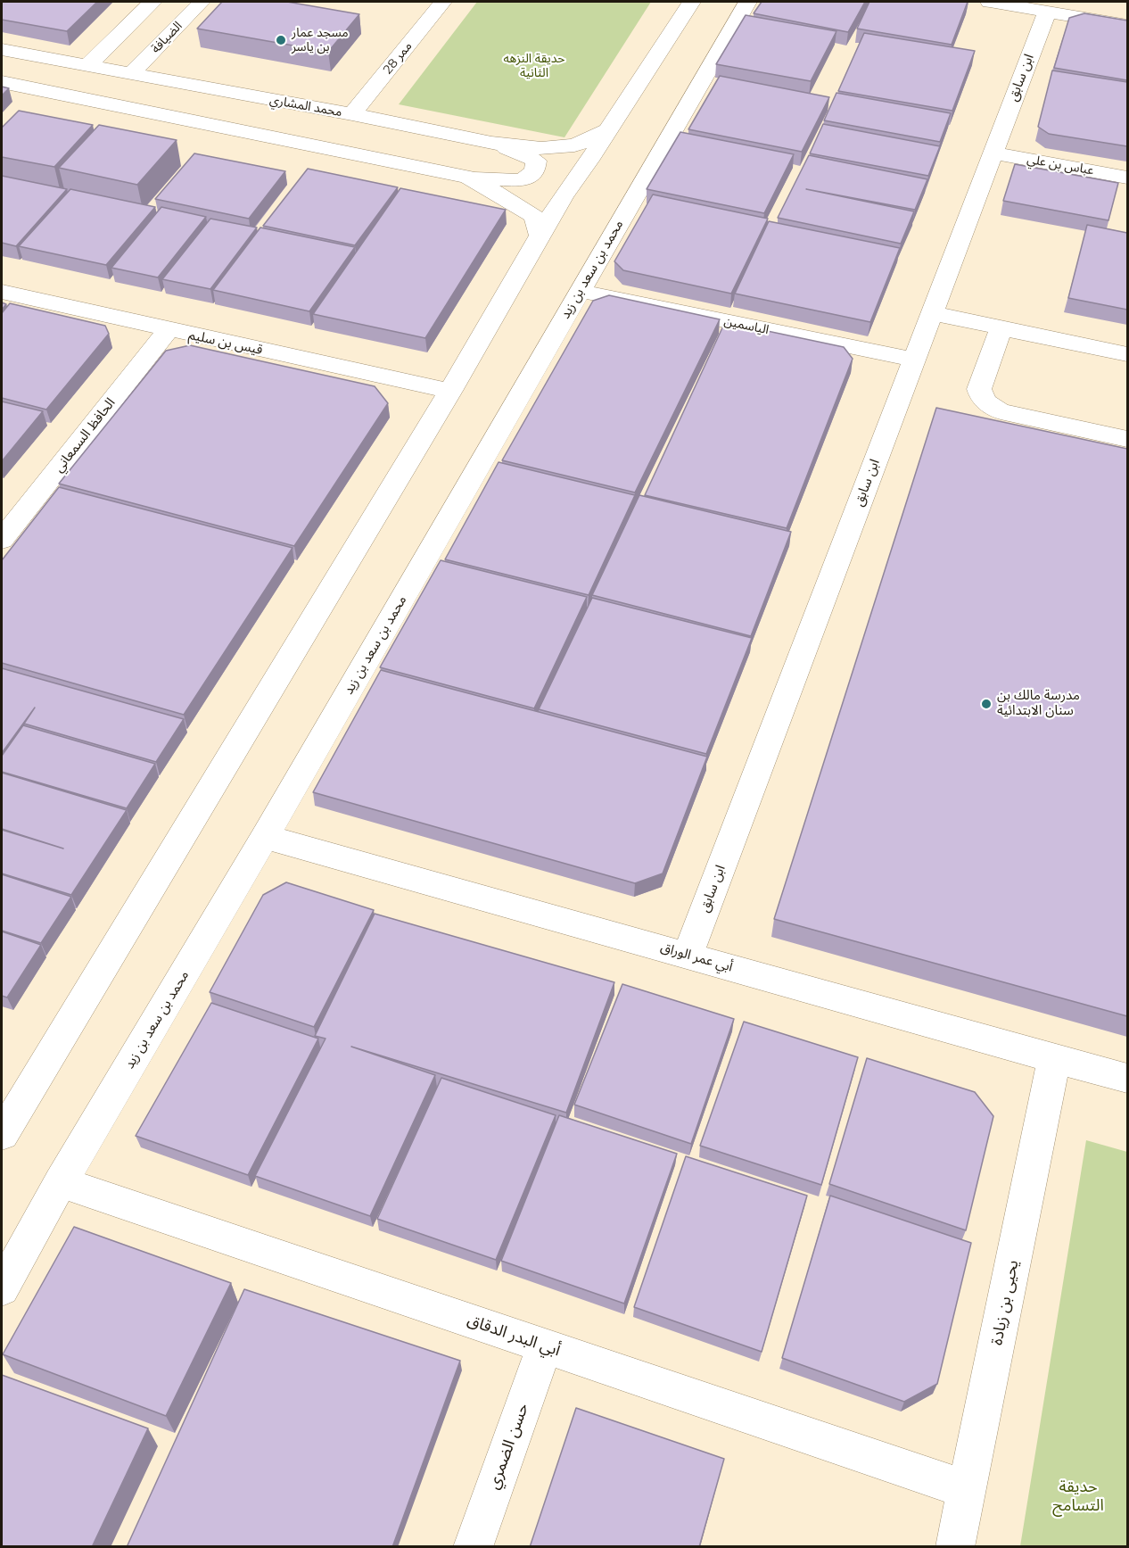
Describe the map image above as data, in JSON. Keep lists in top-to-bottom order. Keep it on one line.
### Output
{"streets":{"street":["الضيافة","ممر 28","ابن سابق","محمد المشاري","عباس بن علي","محمد بن سعد بن زيد","الياسمين","قيس بن سليم","الحافظ السمعاني","أبي عمر الوراق","يحيى بن زيادة","أبي البدر الدقاق","حسن الضمري"]},"crossings":[["الضيافة","محمد المشاري"],["ممر 28","محمد المشاري"],["ابن سابق","عباس بن علي"],["ابن سابق","الياسمين"],["ابن سابق","أبي عمر الوراق"],["محمد بن سعد بن زيد","الياسمين"],["محمد بن سعد بن زيد","أبي عمر الوراق"],["محمد بن سعد بن زيد","أبي البدر الدقاق"],["قيس بن سليم","الحافظ السمعاني"],["أبي عمر الوراق","يحيى بن زيادة"],["يحيى بن زيادة","أبي البدر الدقاق"],["أبي البدر الدقاق","حسن الضمري"]],"parks":["حديقة النزهه الثانية","حديقة التسامح"],"places":["مسجد عمار بن ياسر","مدرسة مالك بن سنان الابتدائية"]}
